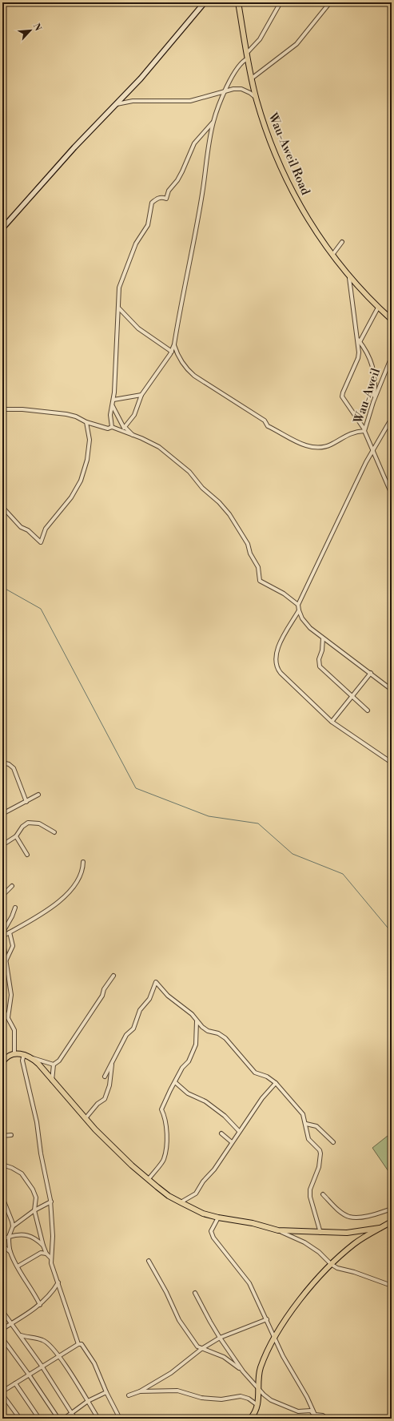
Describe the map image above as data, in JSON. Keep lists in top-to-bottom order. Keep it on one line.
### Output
{"streets":{"main road":["Wau-Aweil Road"],"street":["Wau-Aweil"]},"north":"top right"}
